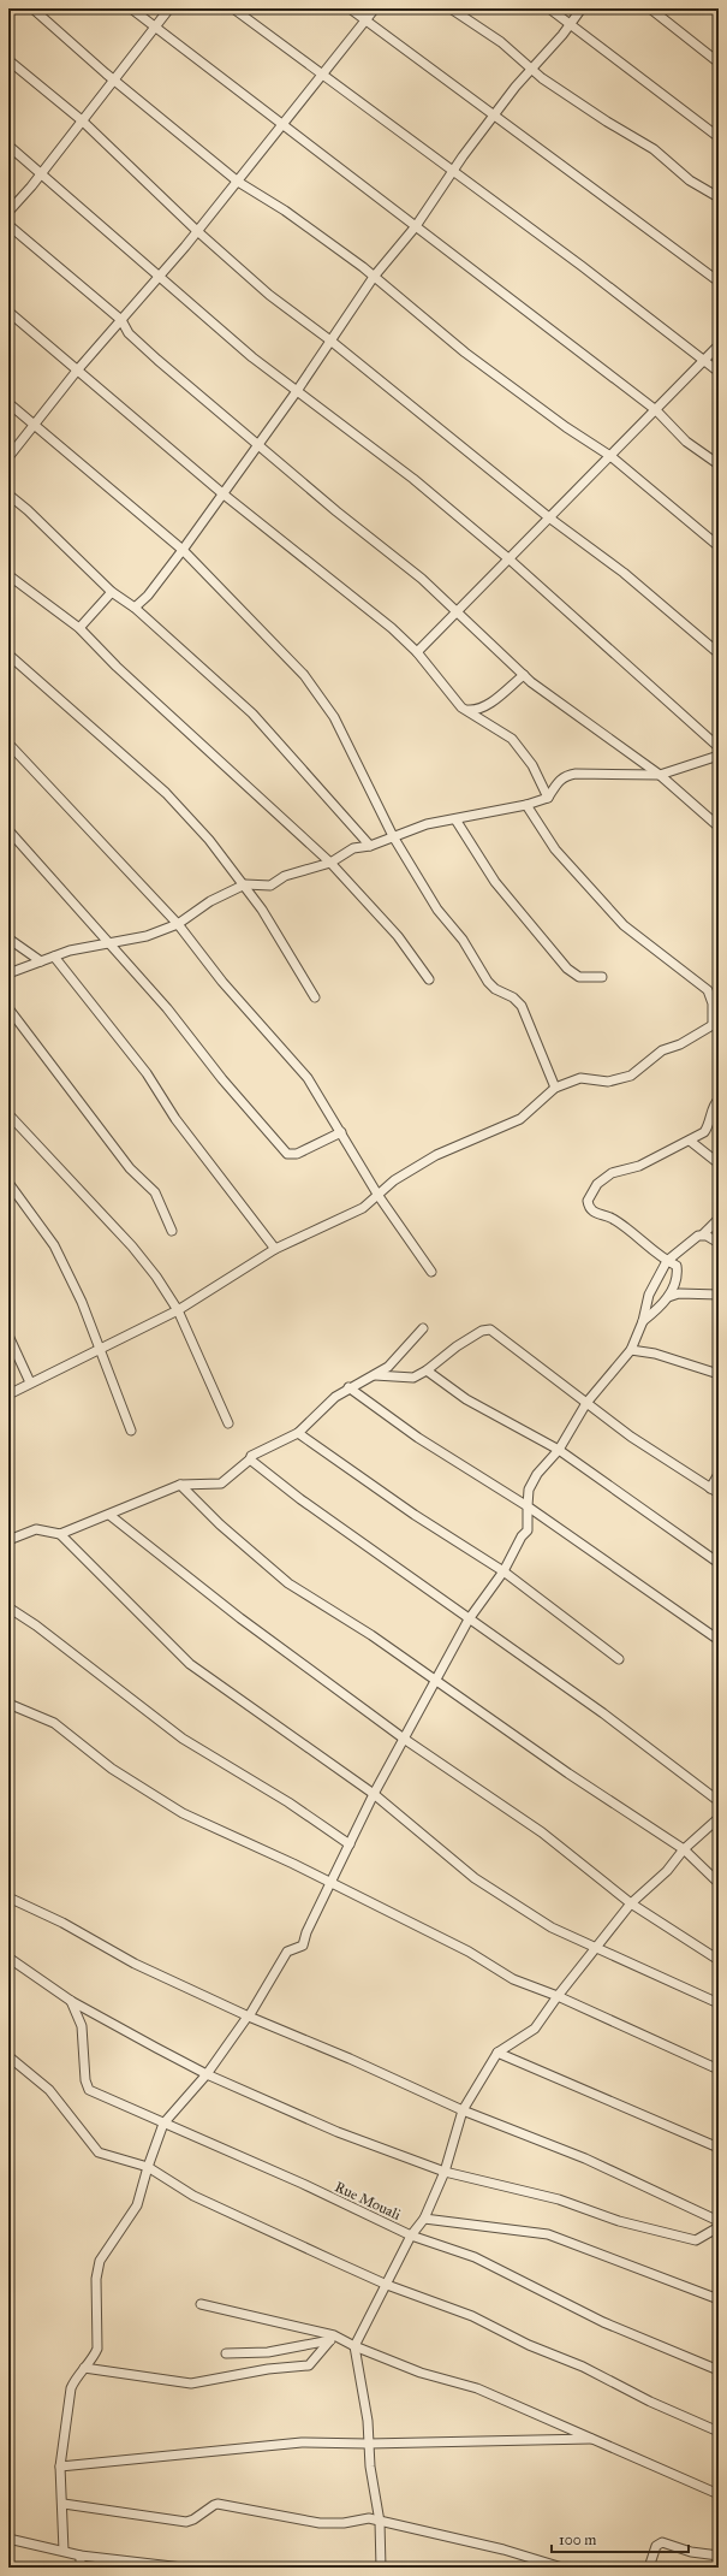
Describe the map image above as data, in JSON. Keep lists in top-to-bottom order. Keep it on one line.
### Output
{"streets":{"street":["Rue Mouali"]},"scale_bar":"100 m"}
